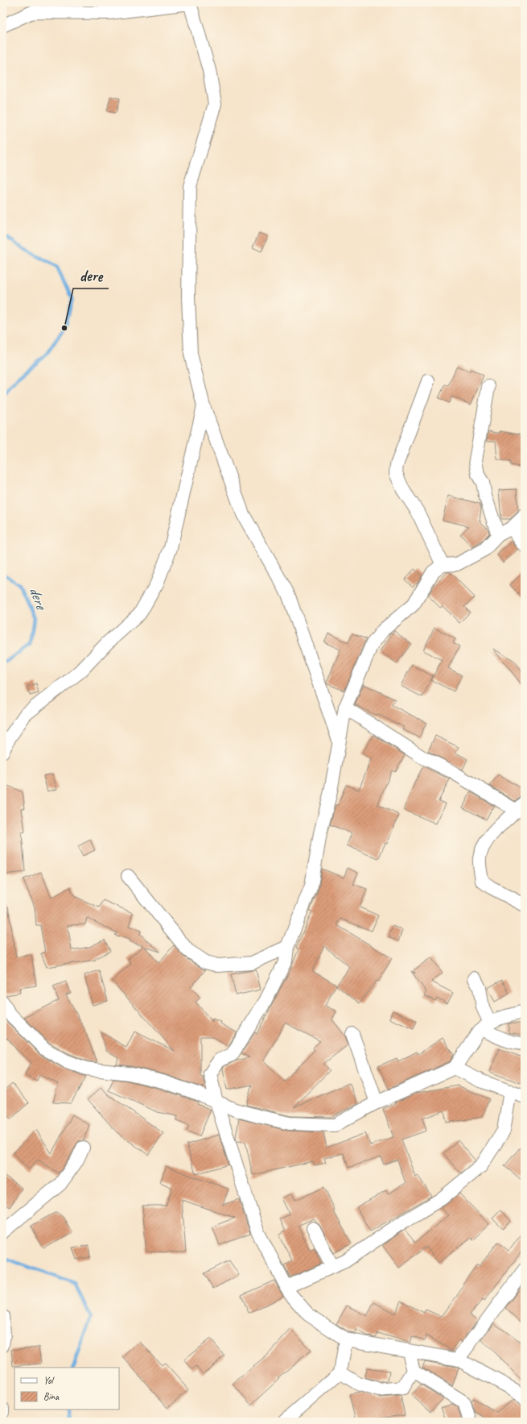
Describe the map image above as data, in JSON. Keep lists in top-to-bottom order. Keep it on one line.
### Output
{"water":["dere"],"places":["dere"],"legend":["Yol","Bina"]}
